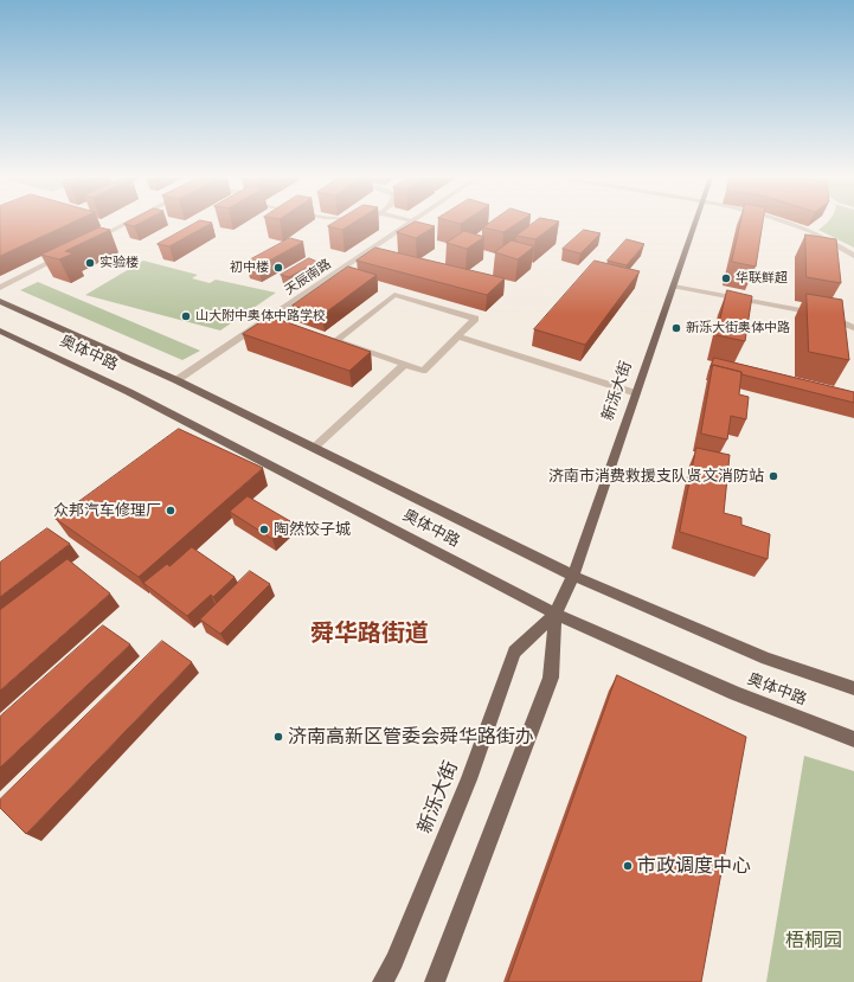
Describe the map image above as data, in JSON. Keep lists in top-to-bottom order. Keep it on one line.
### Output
{"streets":{"main road":["奥体中路","新泺大街"],"street":["天辰南路"]},"crossings":[["天辰南路","奥体中路"],["奥体中路","新泺大街"]],"districts":["舜华路街道"],"parks":["梧桐园"],"places":["实验楼","初中楼","华联鲜超","山大附中奥体中路学校","新泺大街奥体中路","济南市消费救援支队贤文消防站","众邦汽车修理厂","陶然饺子城","济南高新区管委会舜华路街办","市政调度中心"]}
